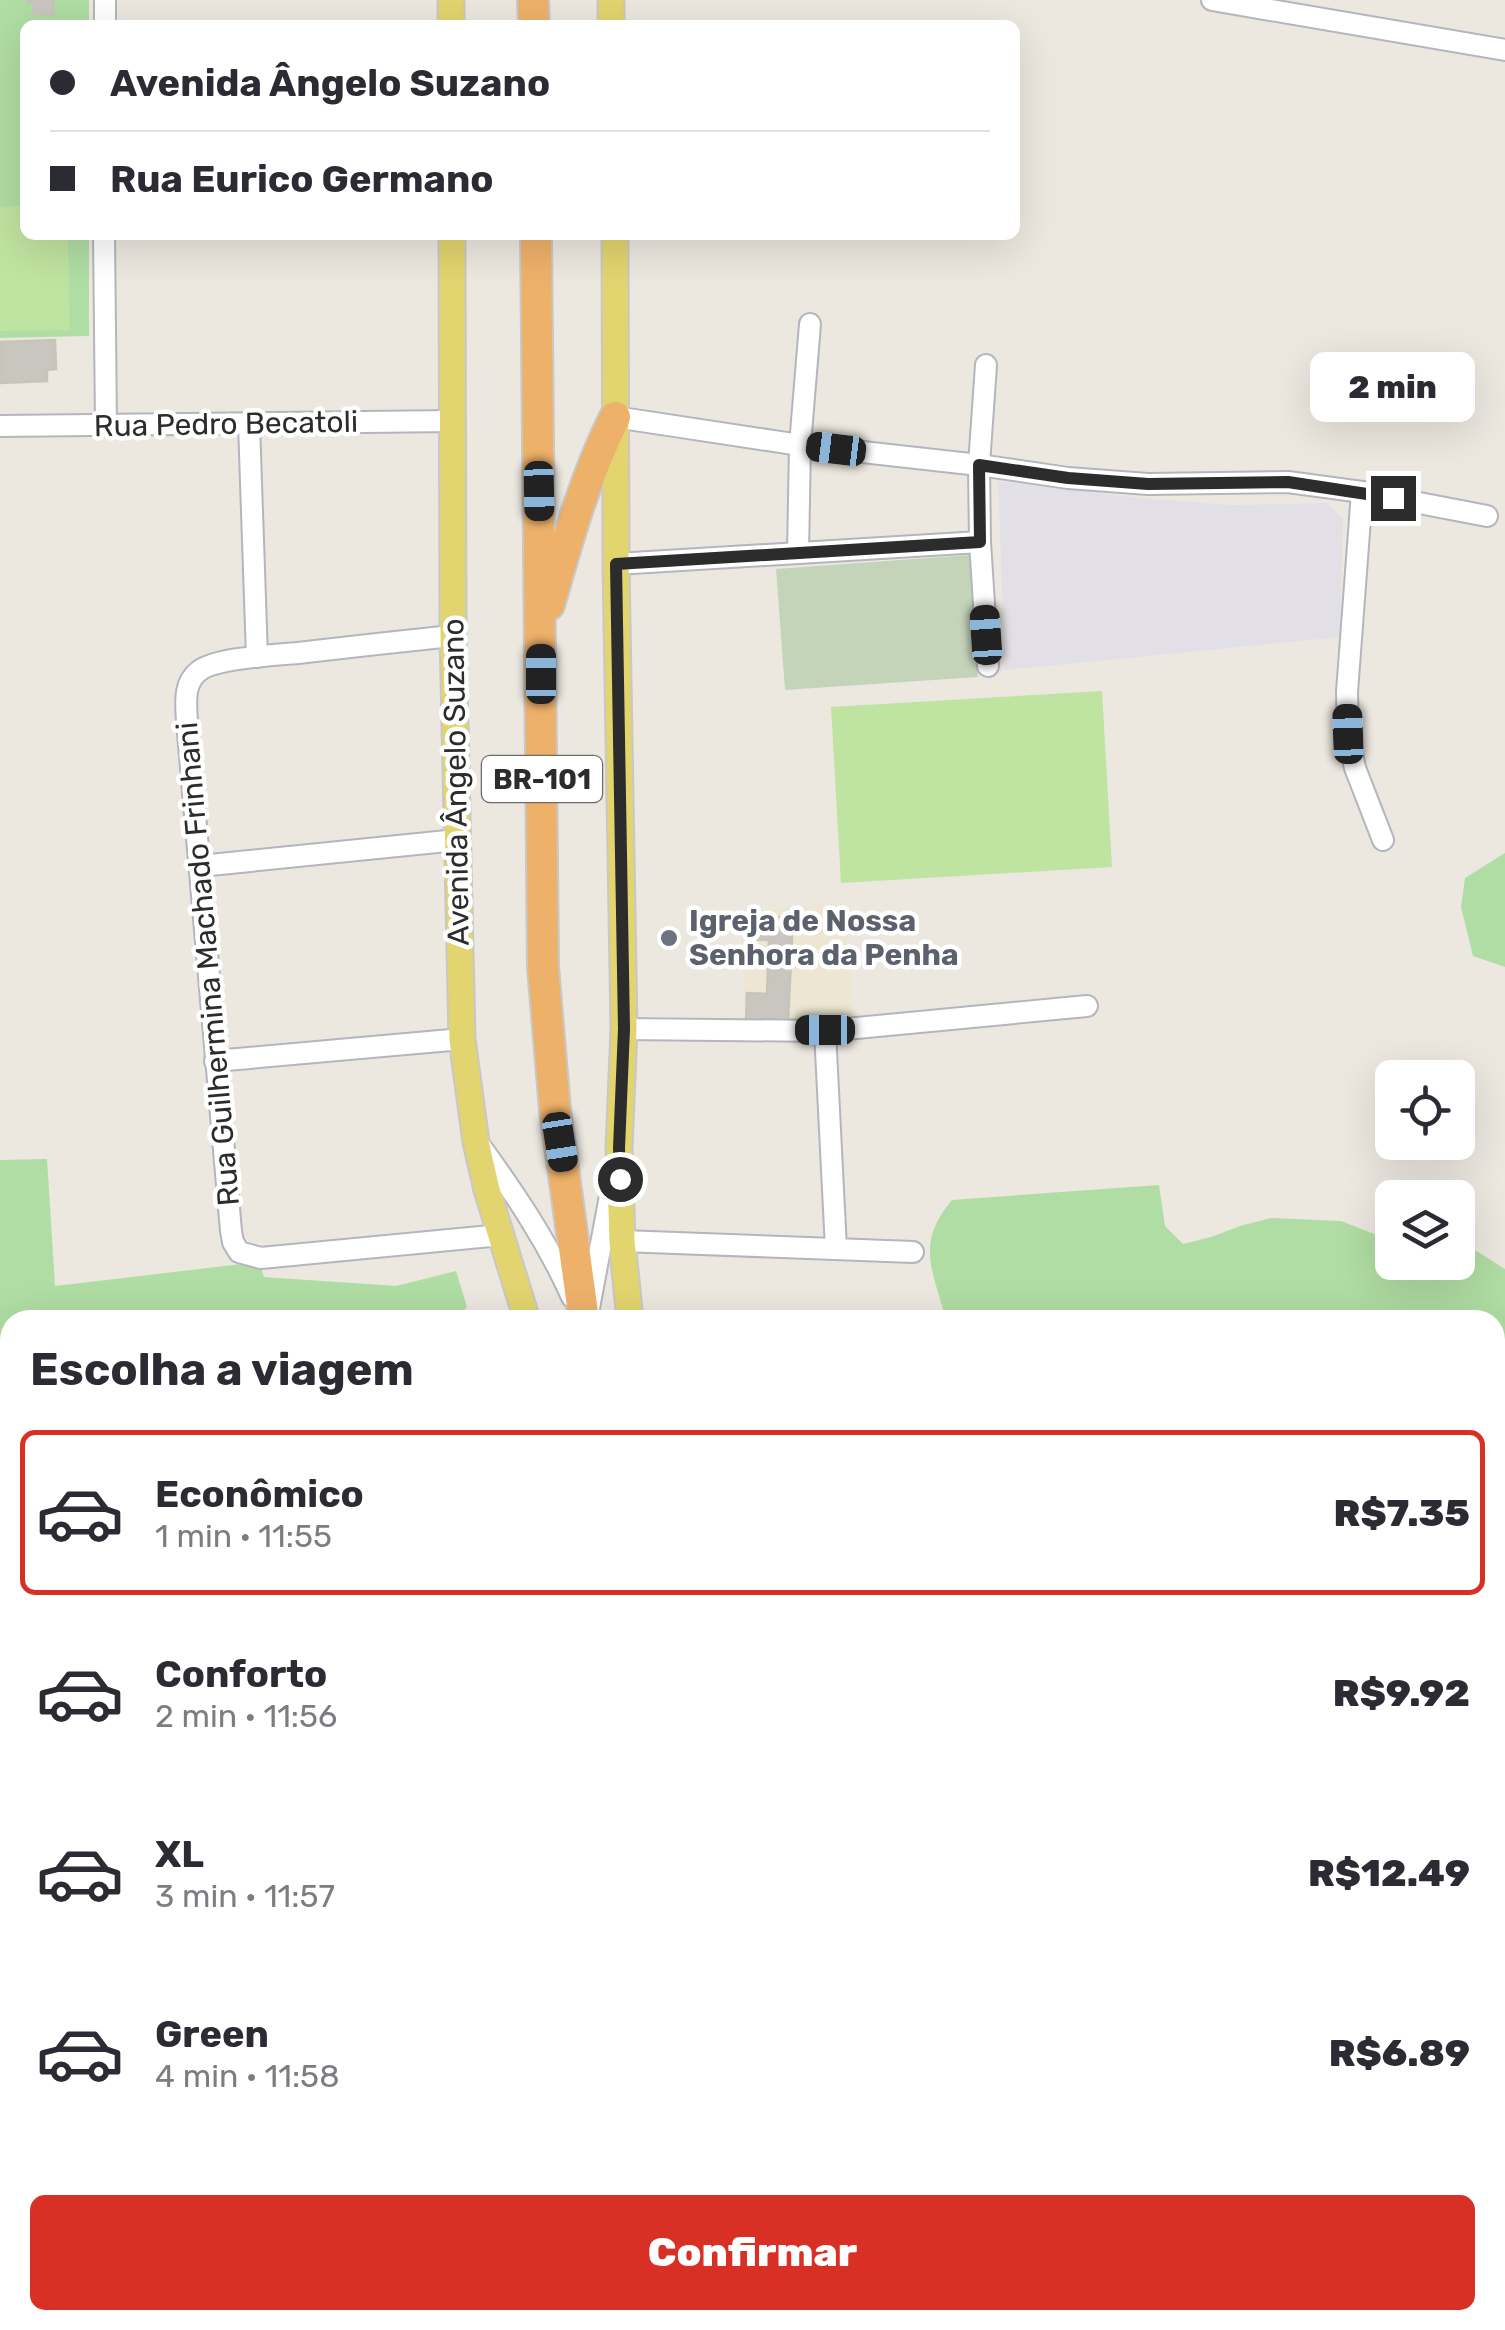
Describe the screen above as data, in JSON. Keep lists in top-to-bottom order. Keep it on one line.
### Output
{"streets":{"highway":["BR-101"],"main road":["Avenida Ângelo Suzano"],"street":["Rua Pedro Becatoli","Rua Guilhermina Machado Frinhani"]},"crossings":[["Rua Pedro Becatoli","Avenida Ângelo Suzano"],["Avenida Ângelo Suzano","Rua Guilhermina Machado Frinhani"]],"places":["Igreja de Nossa Senhora da Penha"],"page":{"banner":["Avenida Ângelo Suzano","Rua Eurico Germano"],"bubble":"2 min","heading":"Escolha a viagem","list":[{"name":"Econômico","note":"1 min · 11:55","value":"R$7.35"},{"name":"Conforto","note":"2 min · 11:56","value":"R$9.92"},{"name":"XL","note":"3 min · 11:57","value":"R$12.49"},{"name":"Green","note":"4 min · 11:58","value":"R$6.89"}],"buttons":"Confirmar"}}
